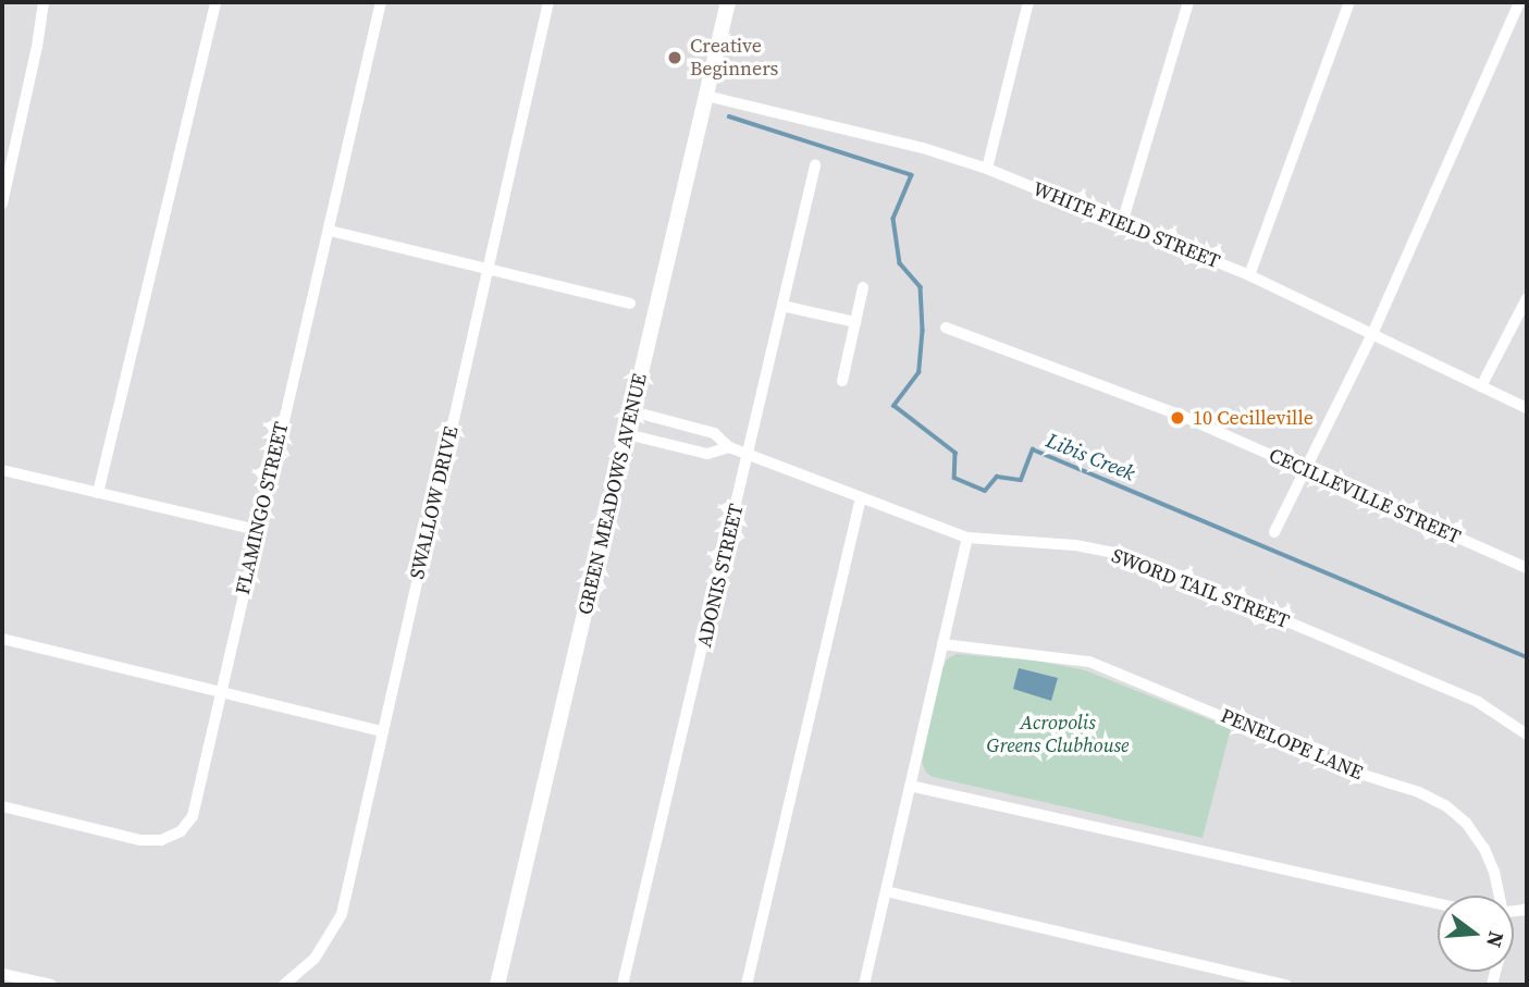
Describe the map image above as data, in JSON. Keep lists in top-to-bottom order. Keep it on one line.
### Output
{"streets":{"street":["WHITE FIELD STREET","GREEN MEADOWS AVENUE","CECILLEVILLE STREET","SWALLOW DRIVE","FLAMINGO STREET","ADONIS STREET","SWORD TAIL STREET","PENELOPE LANE"]},"crossings":[["WHITE FIELD STREET","GREEN MEADOWS AVENUE"],["GREEN MEADOWS AVENUE","SWORD TAIL STREET"],["ADONIS STREET","SWORD TAIL STREET"]],"water":["Libis Creek"],"parks":["Acropolis Greens Clubhouse"],"places":["Creative Beginners","10 Cecilleville"],"north":"right"}
